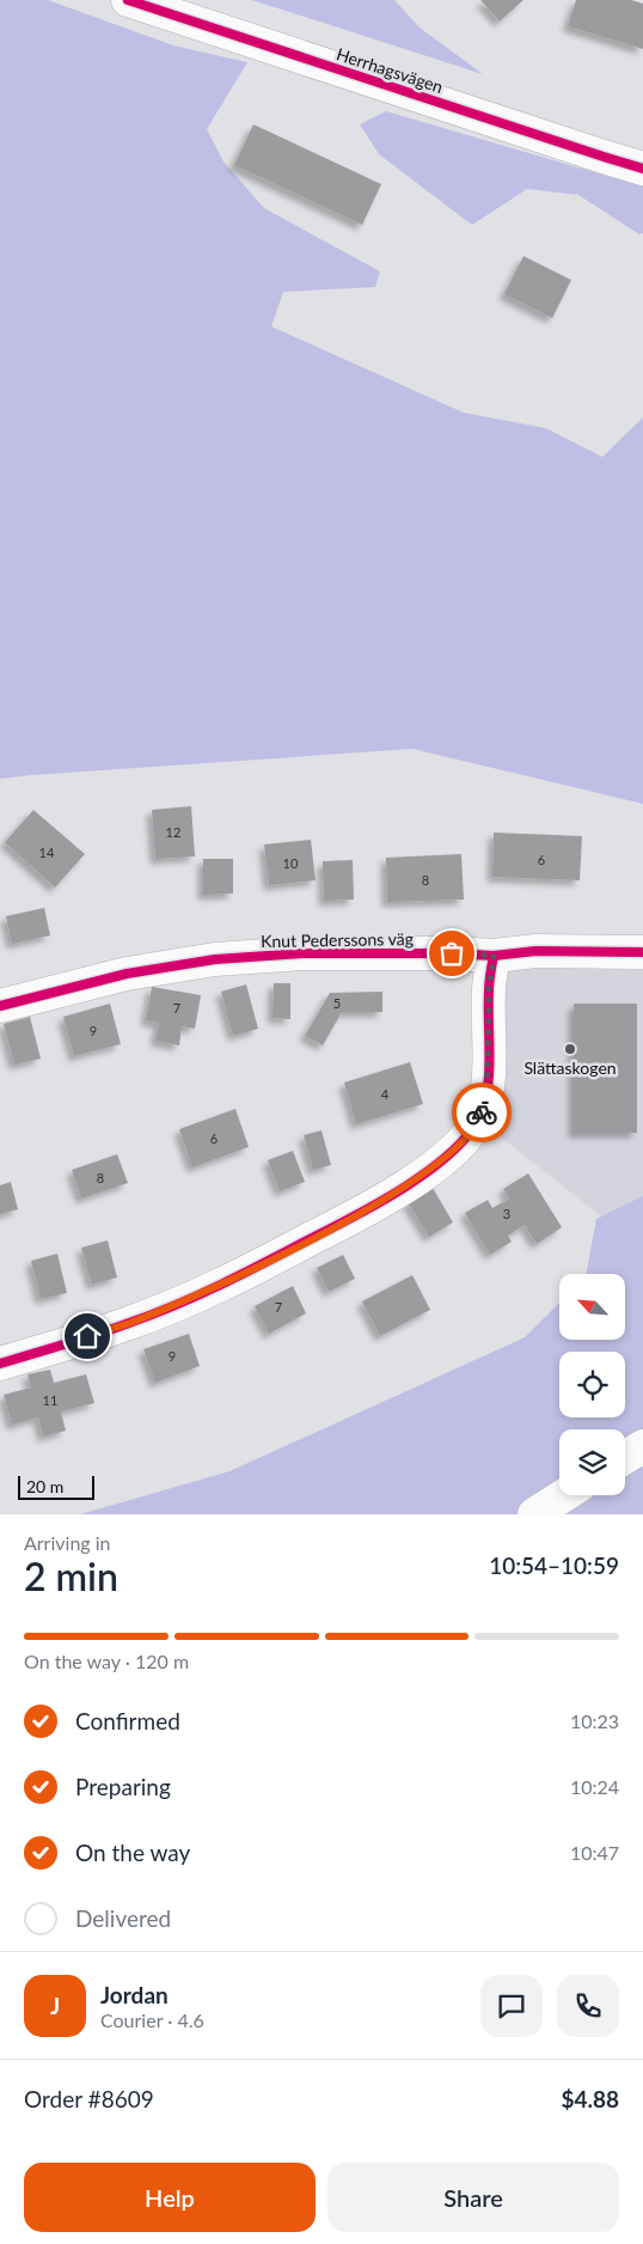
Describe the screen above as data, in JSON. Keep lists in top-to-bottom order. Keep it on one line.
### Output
{"streets":{"street":["Herrhagsvägen","Knut Pederssons väg"]},"places":["Slättaskogen"],"house_numbers":["12","14","6","10","8","5","7","9","4","6","8","3","7","9","11"],"scale_bar":"20 m","north":"top left","page":{"scale":"20 m","heading":["2 min","Arriving in","10:54–10:59"],"panel":["Jordan","Courier · 4.6","Order #8609","$4.88"],"bar":"On the way · 120 m","list":[["Confirmed","10:23"],["Preparing","10:24"],["On the way","10:47"],"Delivered"],"round":"J","buttons":["Help","Share"]}}
